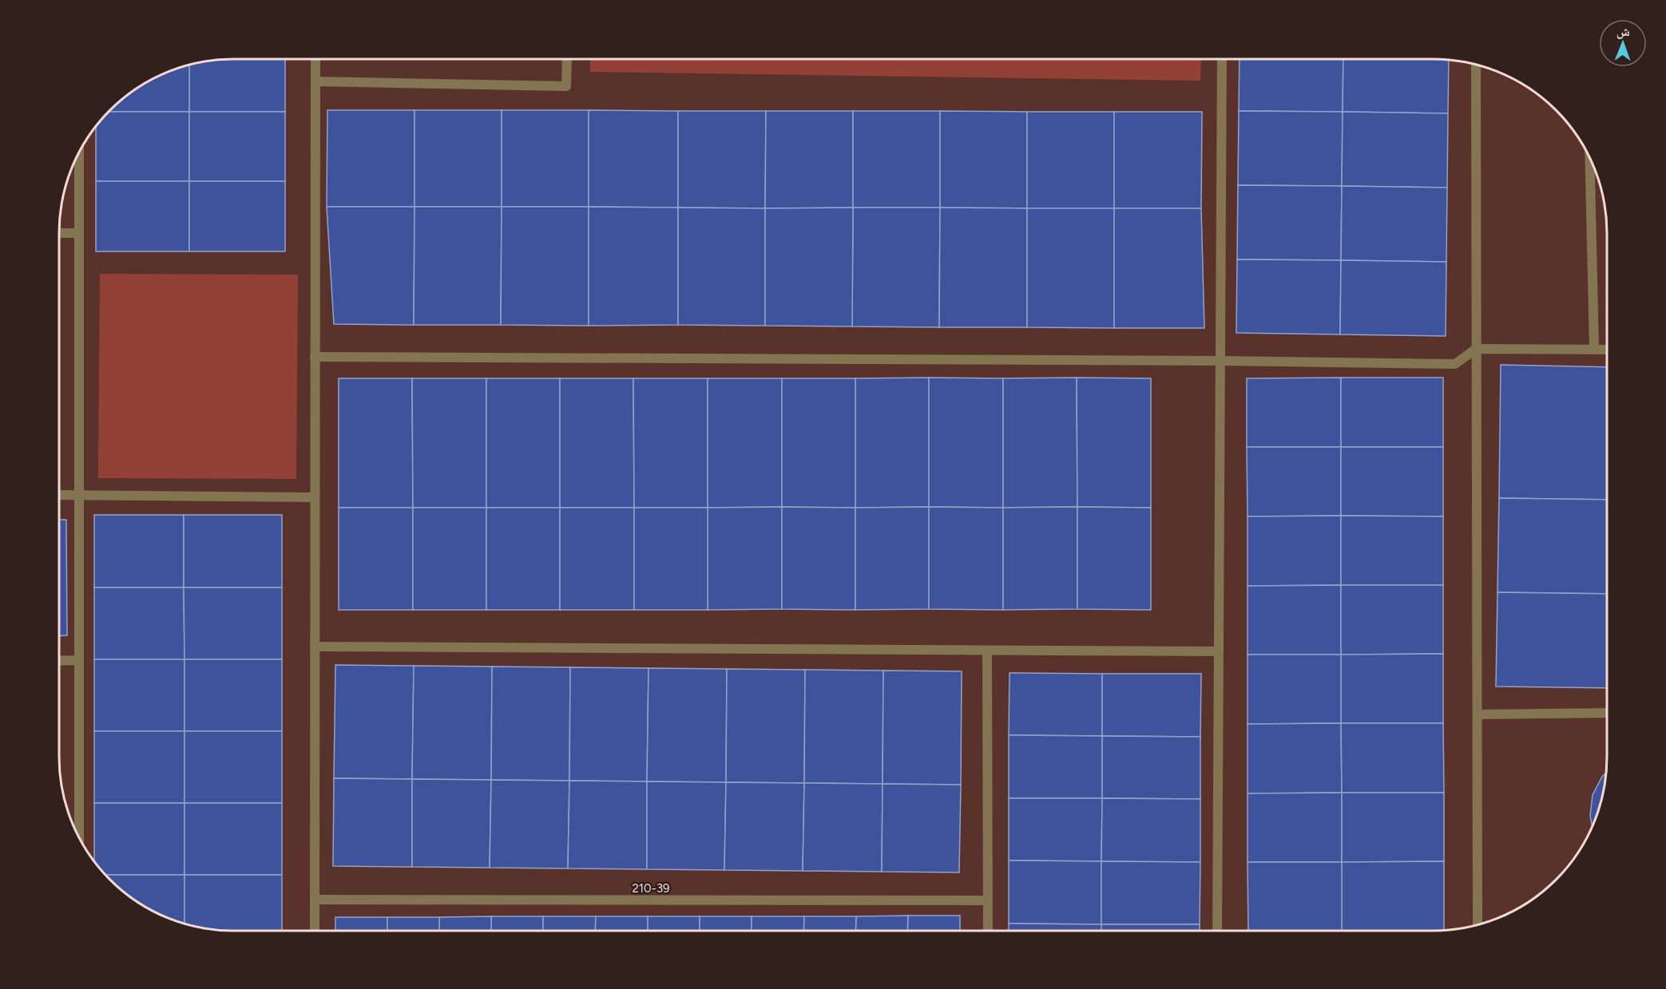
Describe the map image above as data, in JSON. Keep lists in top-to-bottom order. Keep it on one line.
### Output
{"streets":{"street":["210-39"]},"north":"top"}
